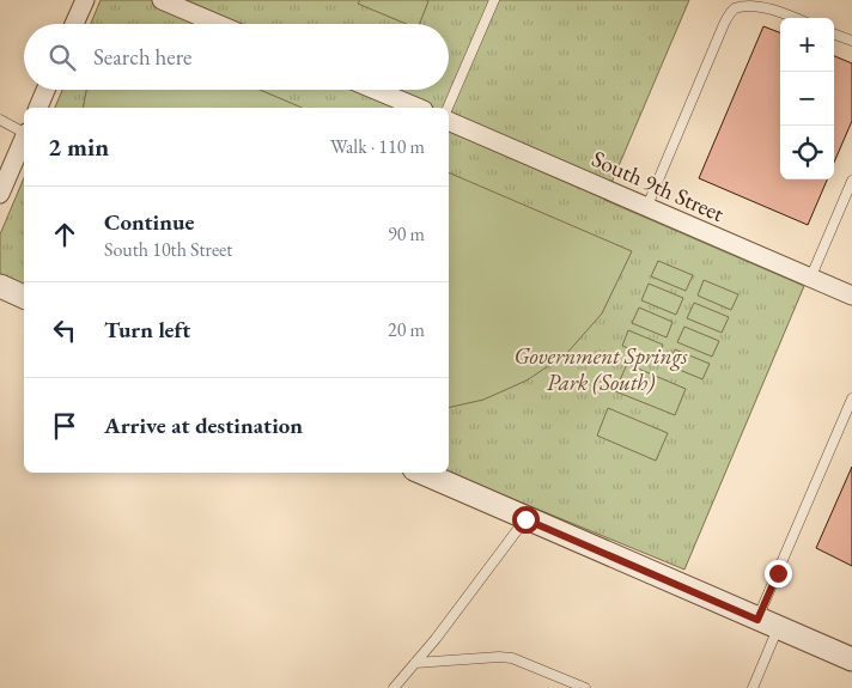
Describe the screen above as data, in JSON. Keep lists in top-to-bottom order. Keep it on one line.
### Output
{"streets":{"street":["South 9th Street"]},"parks":["Government Springs Park (South)"],"page":{"map_buttons":["+","−"],"search":"Search here","heading":["2 min","Walk · 110 m"],"list":[["Continue","South 10th Street","90 m"],["Turn left","20 m"],"Arrive at destination"]}}
